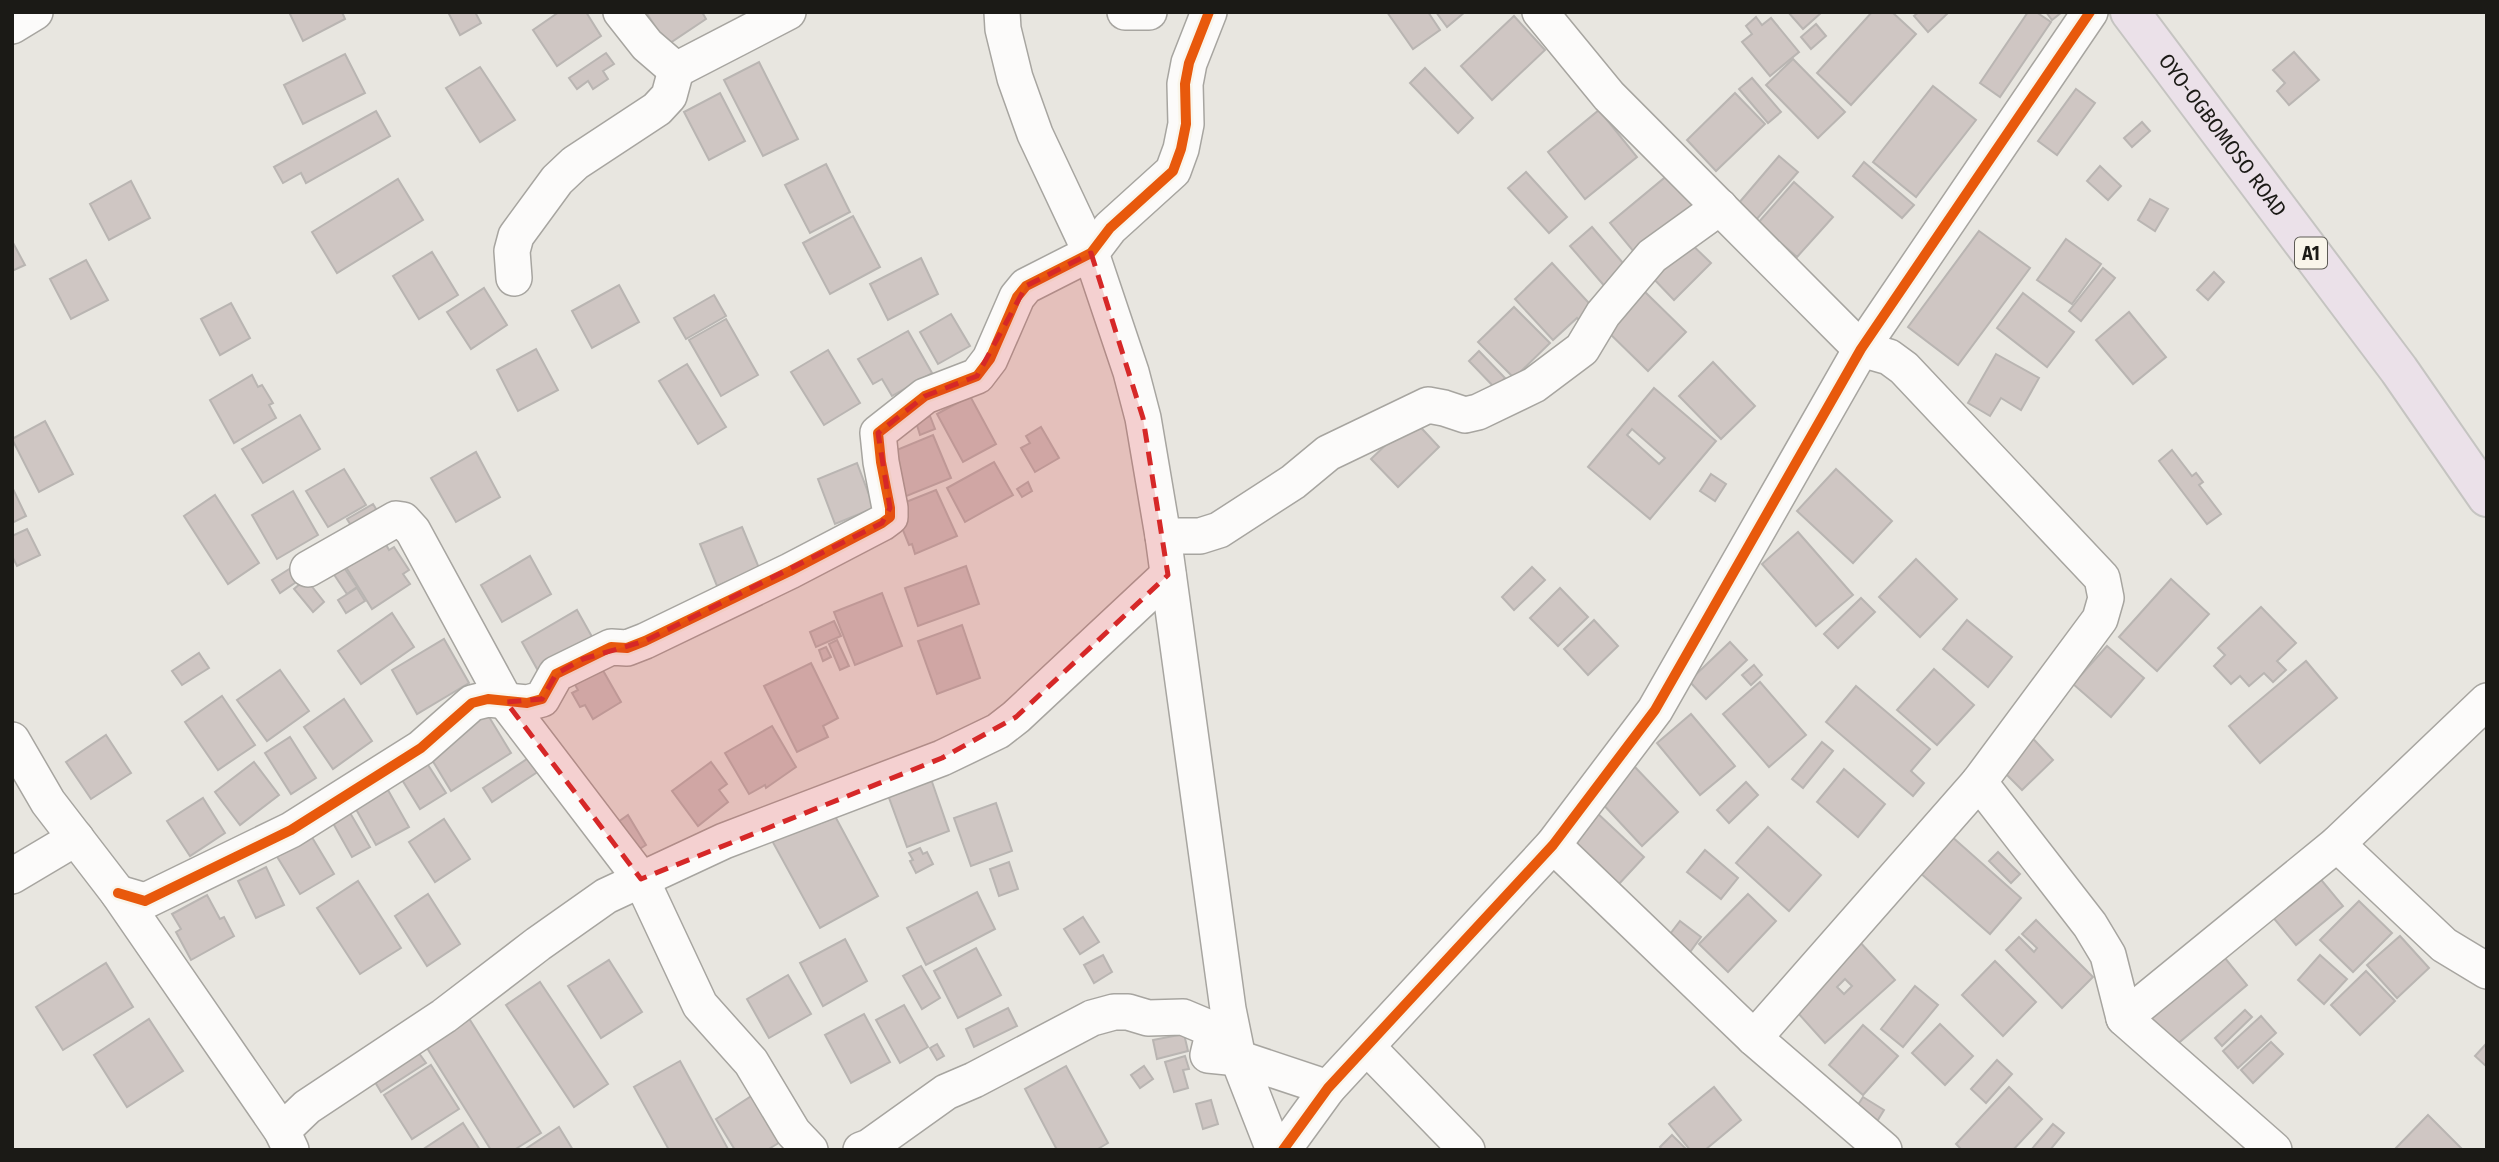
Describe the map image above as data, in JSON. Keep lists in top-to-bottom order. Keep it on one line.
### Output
{"streets":{"highway":["OYO-OGBOMOSO ROAD","A1"]}}
